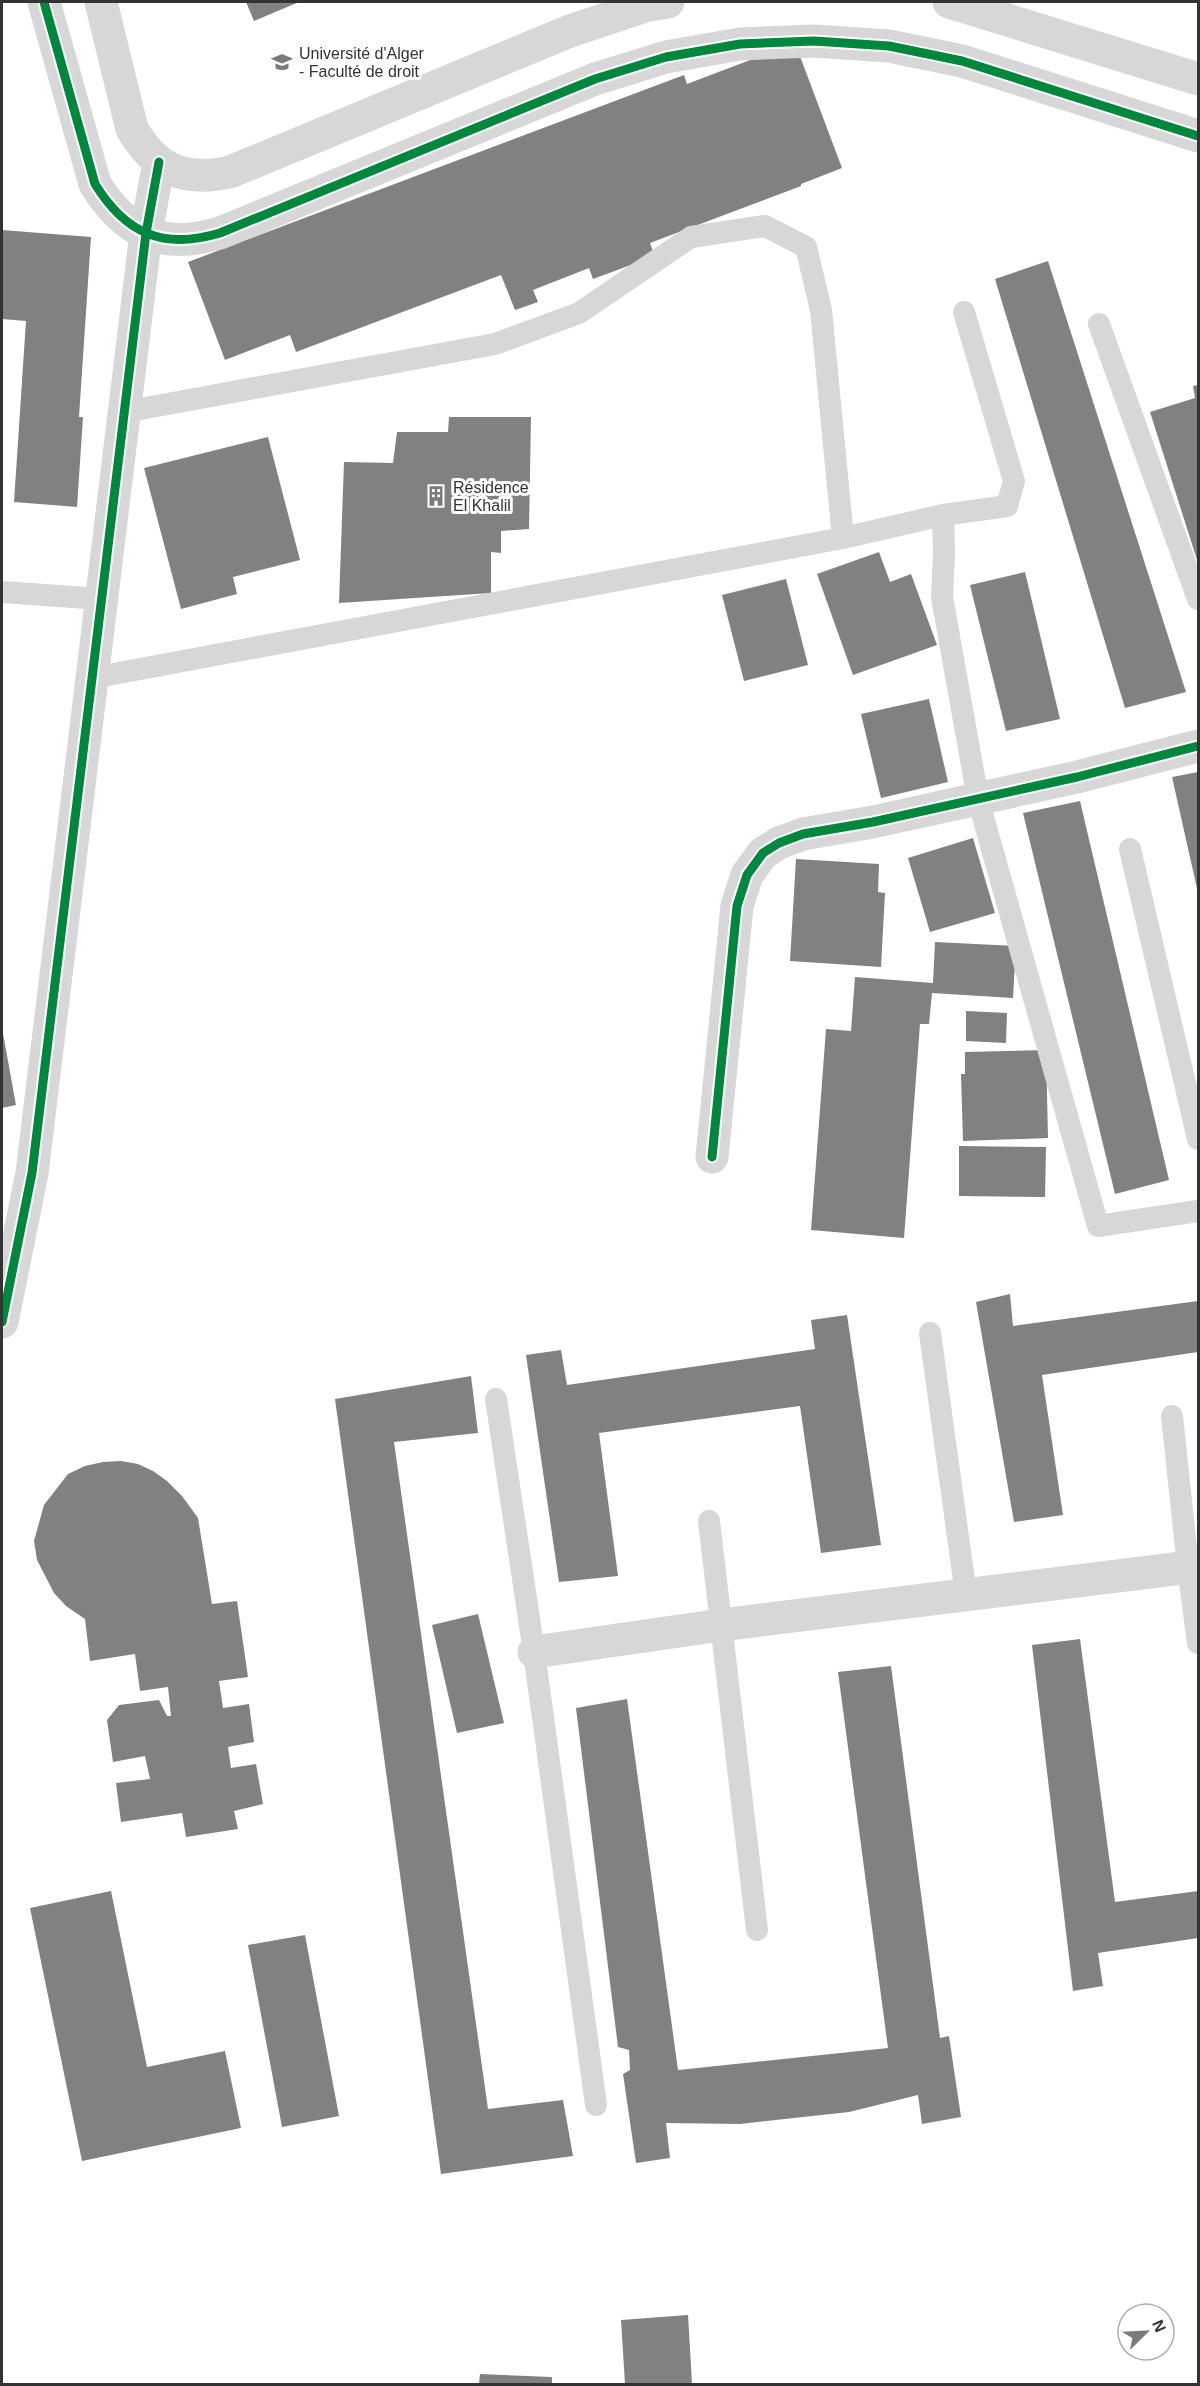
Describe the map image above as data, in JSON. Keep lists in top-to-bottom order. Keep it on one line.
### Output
{"places":{"school or university":["Université d'Alger - Faculté de droit"],"building":["Résidence El Khalil"]},"north":"top right"}
